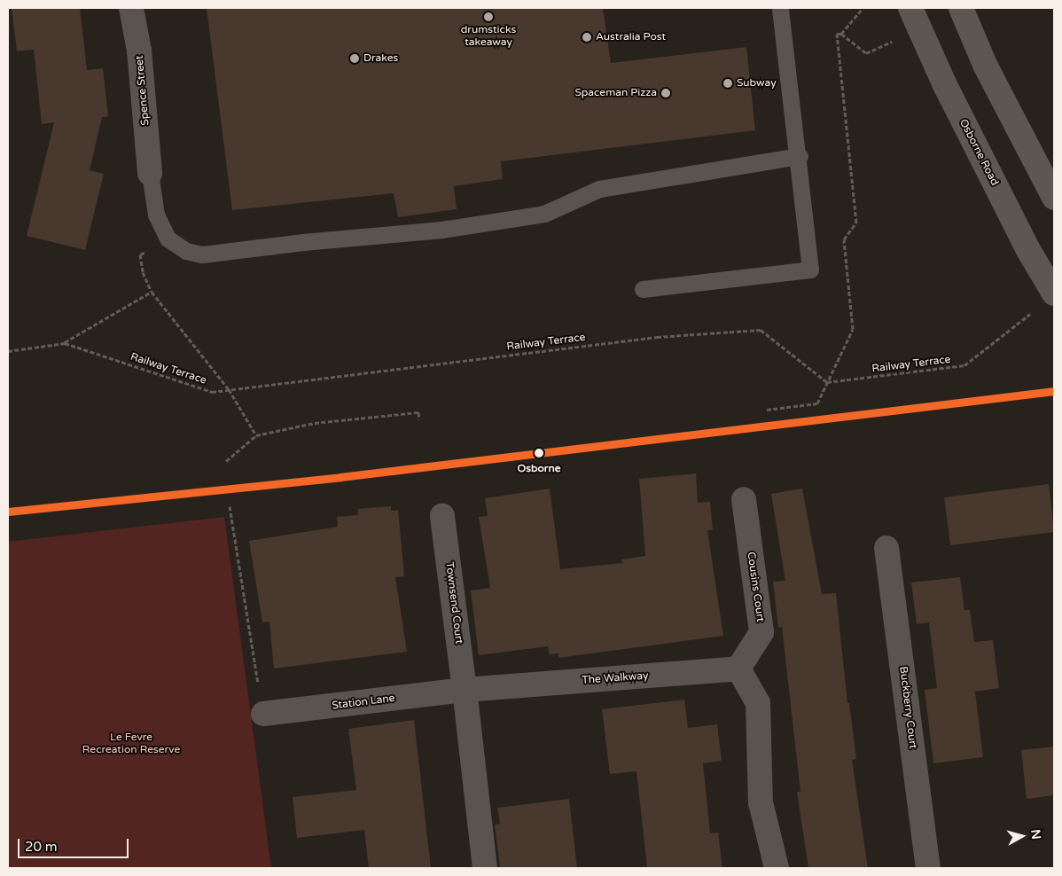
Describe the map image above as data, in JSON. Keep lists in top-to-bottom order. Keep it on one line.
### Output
{"streets":{"street":["Spence Street","Osborne Road","Cousins Court","Townsend Court","The Walkway","Station Lane","Buckberry Court"],"path":["Railway Terrace"]},"crossings":[["Cousins Court","The Walkway"],["Townsend Court","The Walkway"],["Townsend Court","Station Lane"],["The Walkway","Station Lane"]],"parks":["Le Fevre Recreation Reserve"],"places":["drumsticks takeaway","Australia Post","Drakes","Subway","Spaceman Pizza","Osborne"],"scale_bar":"20 m","north":"right"}
